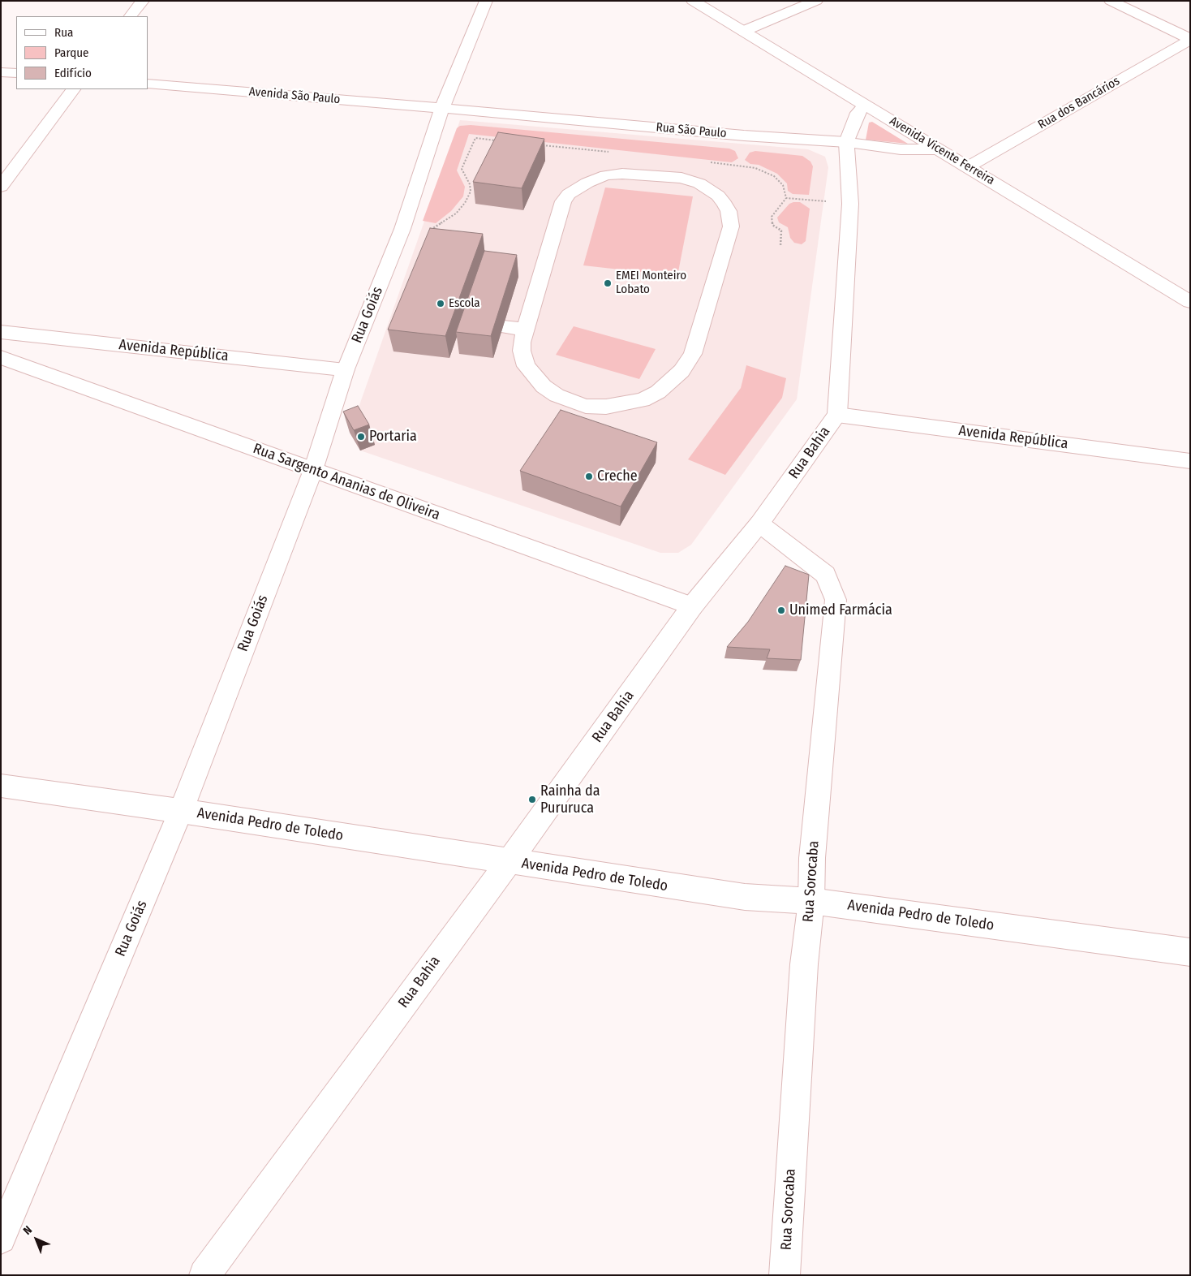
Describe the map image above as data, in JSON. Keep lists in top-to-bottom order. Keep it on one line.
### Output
{"streets":{"street":["Avenida São Paulo","Rua dos Bancários","Rua São Paulo","Avenida Vicente Ferreira","Rua Goiás","Avenida República","Rua Bahia","Rua Sargento Ananias de Oliveira","Avenida Pedro de Toledo","Rua Sorocaba"]},"crossings":[["Avenida São Paulo","Rua São Paulo"],["Avenida São Paulo","Rua Goiás"],["Rua dos Bancários","Avenida Vicente Ferreira"],["Rua São Paulo","Avenida Vicente Ferreira"],["Rua São Paulo","Rua Goiás"],["Rua São Paulo","Rua Bahia"],["Avenida Vicente Ferreira","Rua Bahia"],["Rua Goiás","Avenida República"],["Rua Goiás","Rua Sargento Ananias de Oliveira"],["Rua Goiás","Avenida Pedro de Toledo"],["Avenida República","Rua Bahia"],["Rua Bahia","Rua Sargento Ananias de Oliveira"],["Rua Bahia","Avenida Pedro de Toledo"],["Rua Bahia","Rua Sorocaba"],["Avenida Pedro de Toledo","Rua Sorocaba"]],"places":["EMEI Monteiro Lobato","Escola","Portaria","Creche","Unimed Farmácia","Rainha da Pururuca"],"legend":["Rua","Parque","Edifício"],"north":"top left"}
